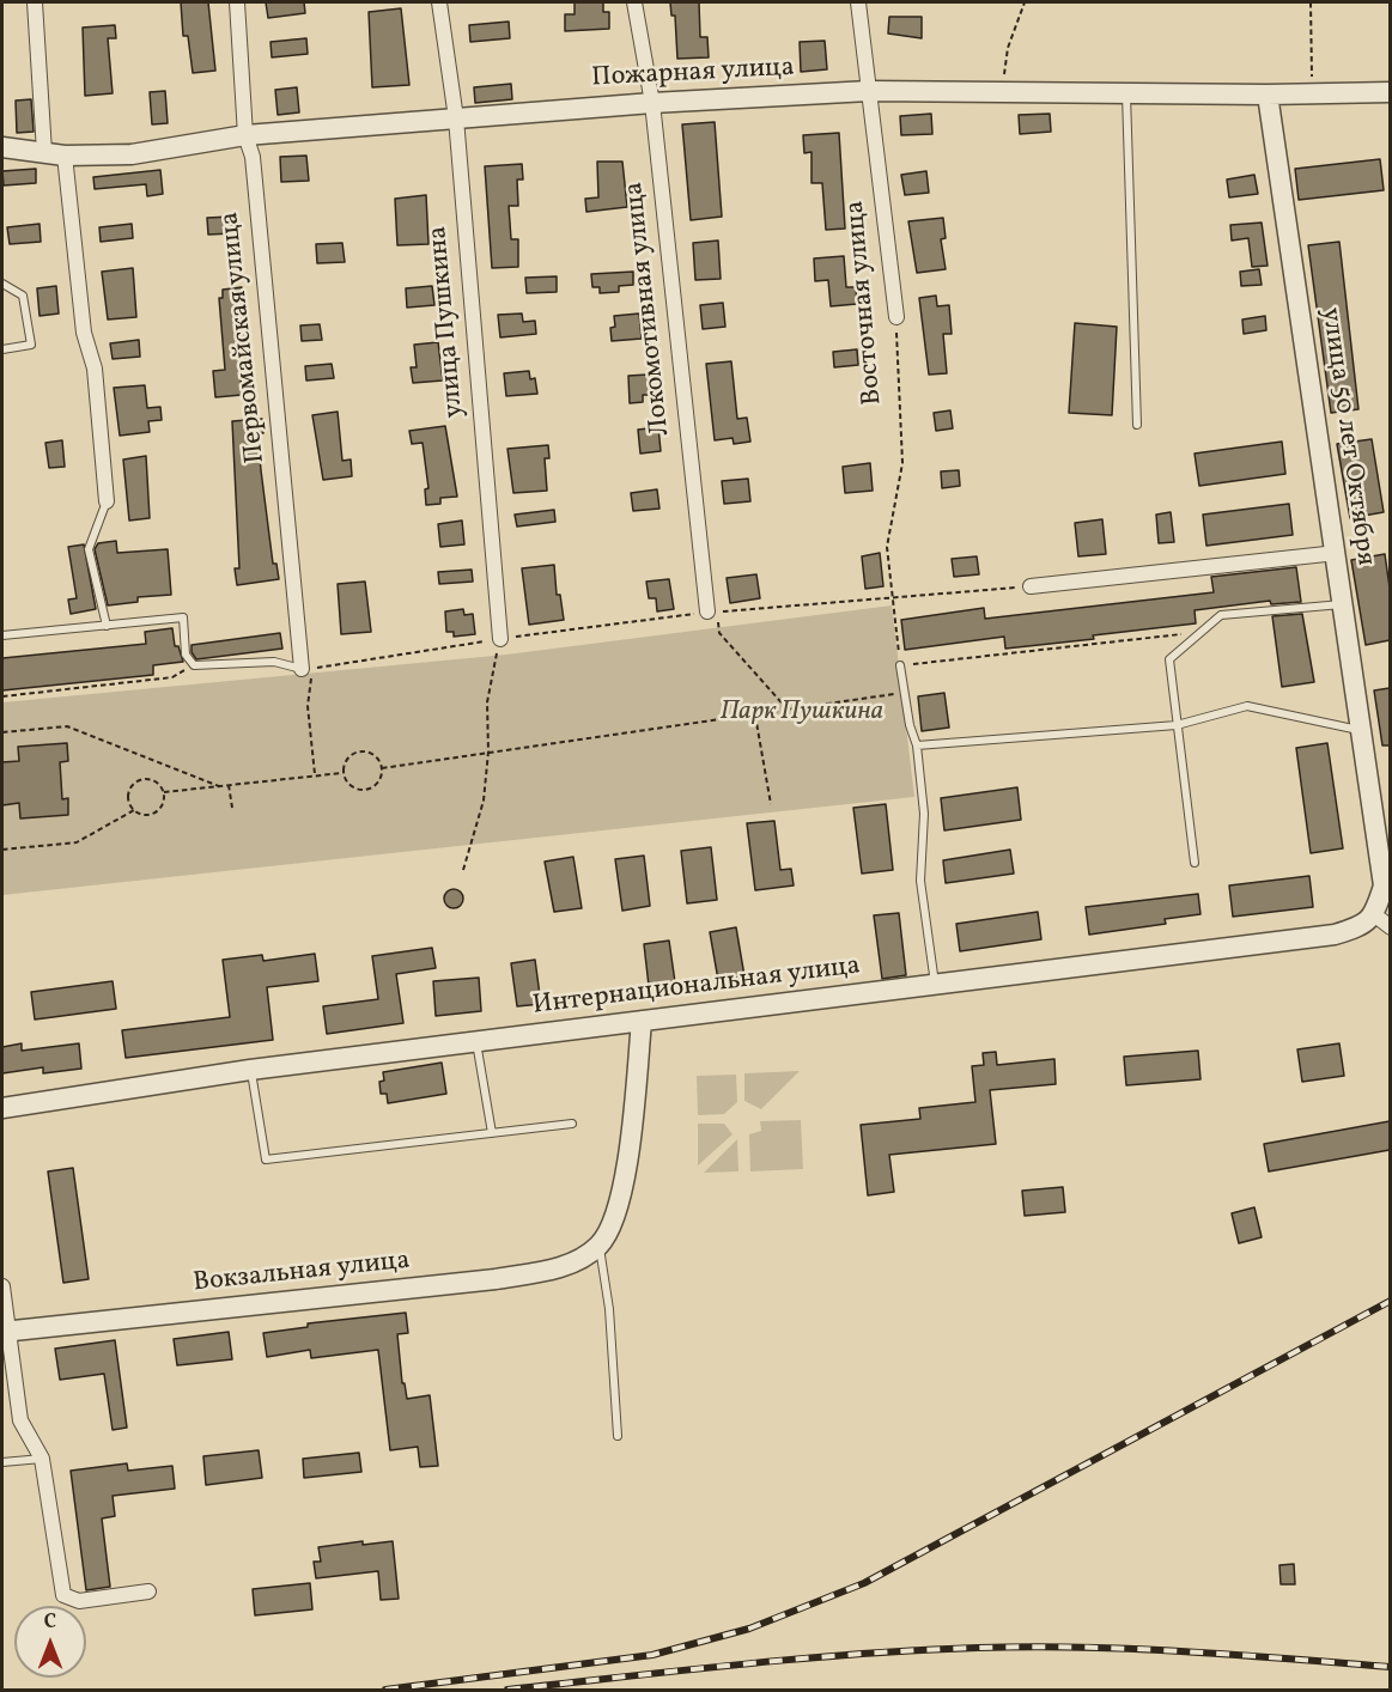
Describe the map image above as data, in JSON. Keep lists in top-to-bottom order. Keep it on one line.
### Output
{"streets":{"street":["Пожарная улица","Восточная улица","Локомотивная улица","улица Пушкина","Первомайская улица","улица 50 лет Октября","Интернациональная улица","Вокзальная улица"]},"crossings":[["Пожарная улица","Восточная улица"],["Пожарная улица","Локомотивная улица"],["Пожарная улица","улица Пушкина"],["Пожарная улица","Первомайская улица"],["Пожарная улица","улица 50 лет Октября"],["улица 50 лет Октября","Интернациональная улица"]],"parks":["Парк Пушкина"],"north":"top"}
